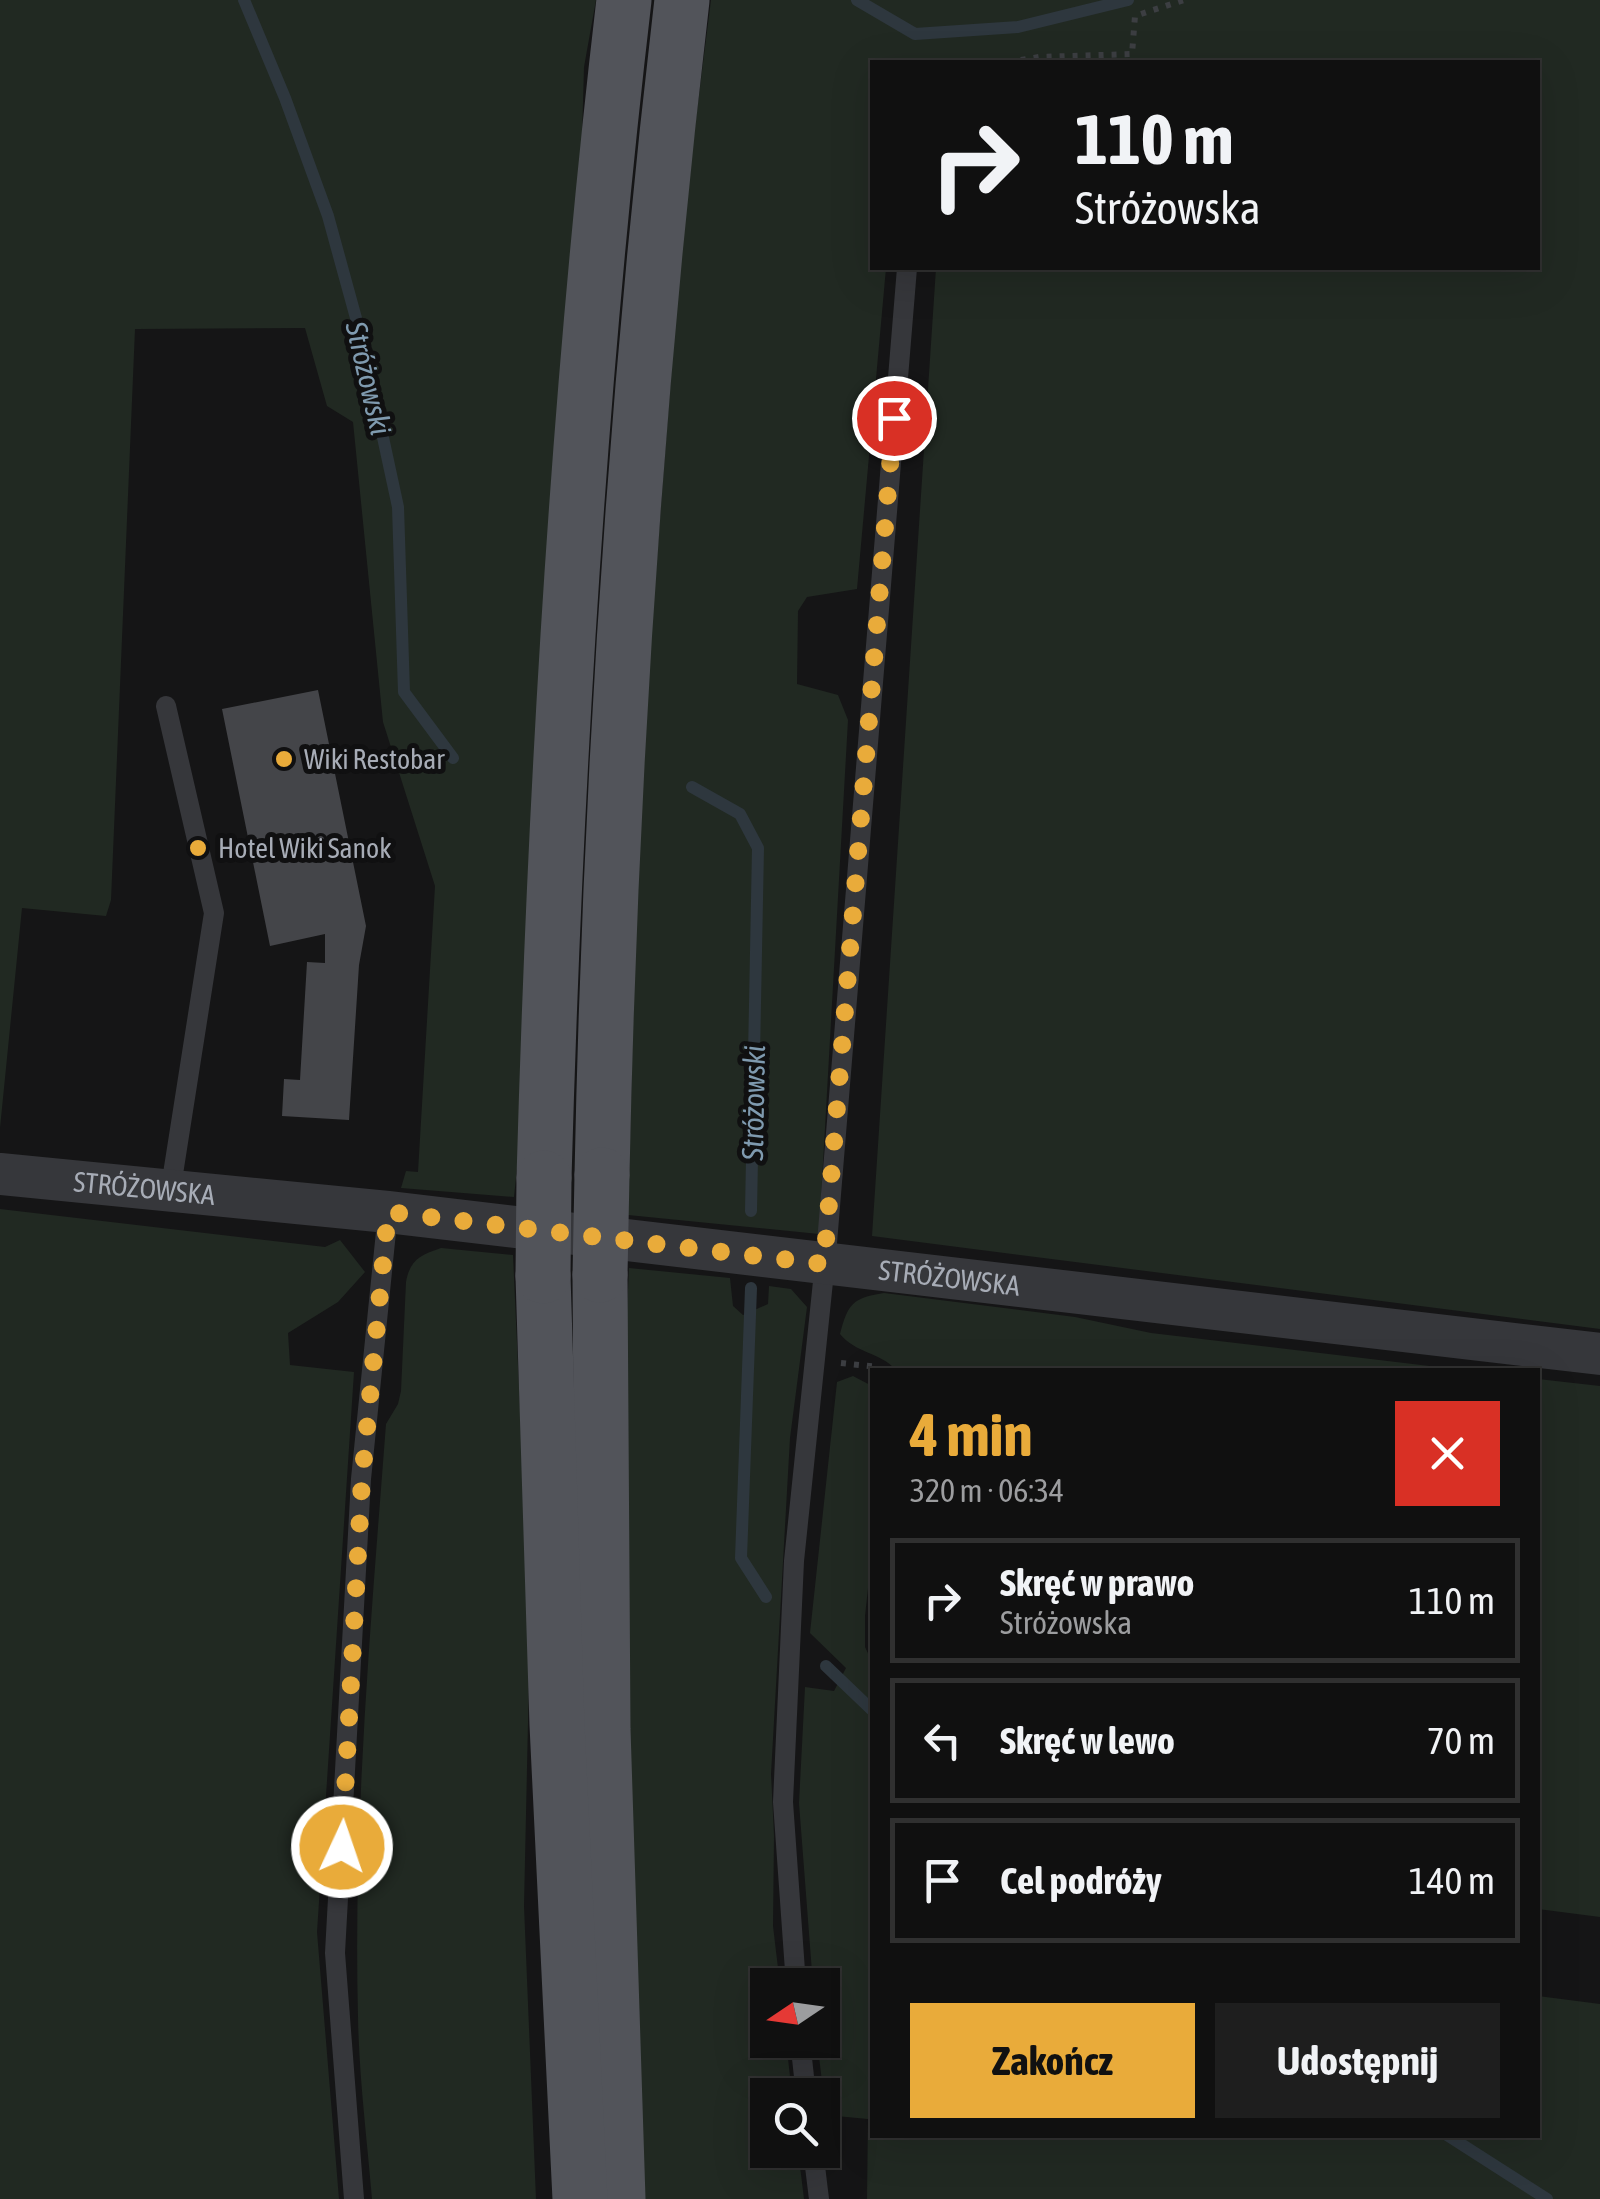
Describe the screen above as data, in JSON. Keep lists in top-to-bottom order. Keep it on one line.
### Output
{"streets":{"street":["STRÓŻOWSKA"]},"water":["Stróżowski"],"places":["Wiki Restobar","Hotel Wiki Sanok"],"north":"left","page":{"turn":["110 m","Stróżowska"],"heading":["4 min","320 m · 06:34"],"list":[{"name":"Skręć w prawo","note":"Stróżowska","value":"110 m"},{"name":"Skręć w lewo","value":"70 m"},{"name":"Cel podróży","value":"140 m"}],"buttons":["Zakończ","Udostępnij"]}}
